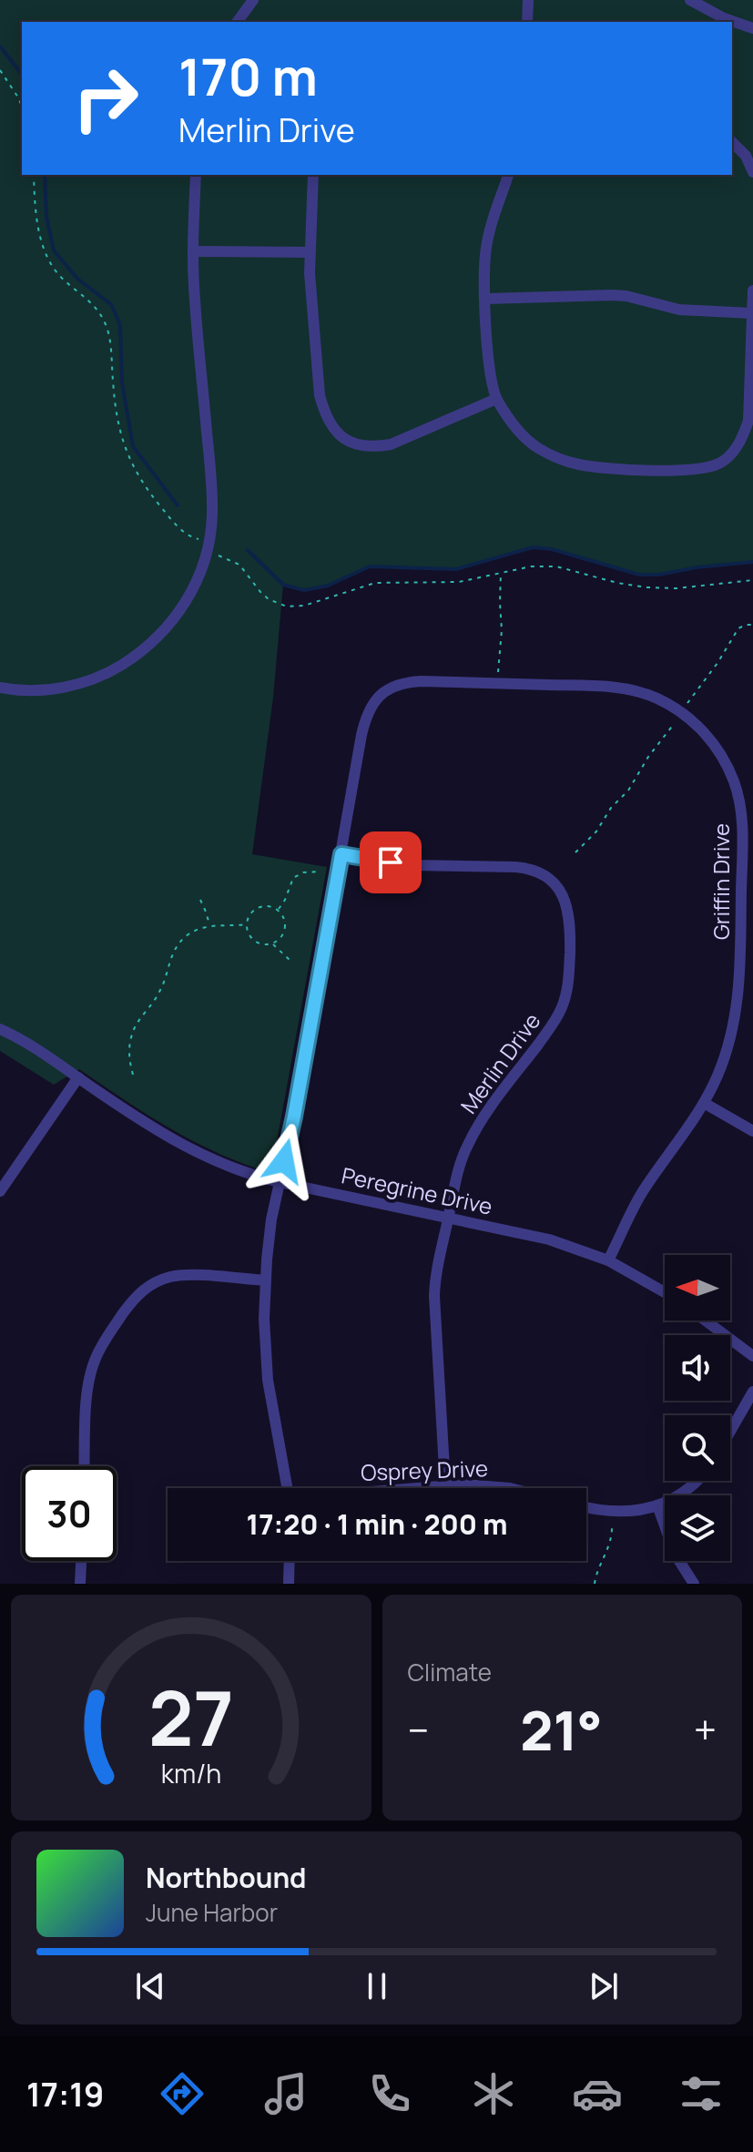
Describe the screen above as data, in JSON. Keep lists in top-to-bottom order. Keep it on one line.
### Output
{"streets":{"street":["Griffin Drive","Merlin Drive","Peregrine Drive","Osprey Drive"]},"crossings":[["Griffin Drive","Merlin Drive"],["Griffin Drive","Peregrine Drive"],["Merlin Drive","Peregrine Drive"],["Merlin Drive","Osprey Drive"]],"north":"left","page":{"turn":["170 m","Merlin Drive"],"limit":"30","trip":"17:20 · 1 min · 200 m","tile":"Climate","heat":["−","21°","+"],"song":["Northbound","June Harbor"],"tabs":"17:19","gauge":["27","km/h"]}}
